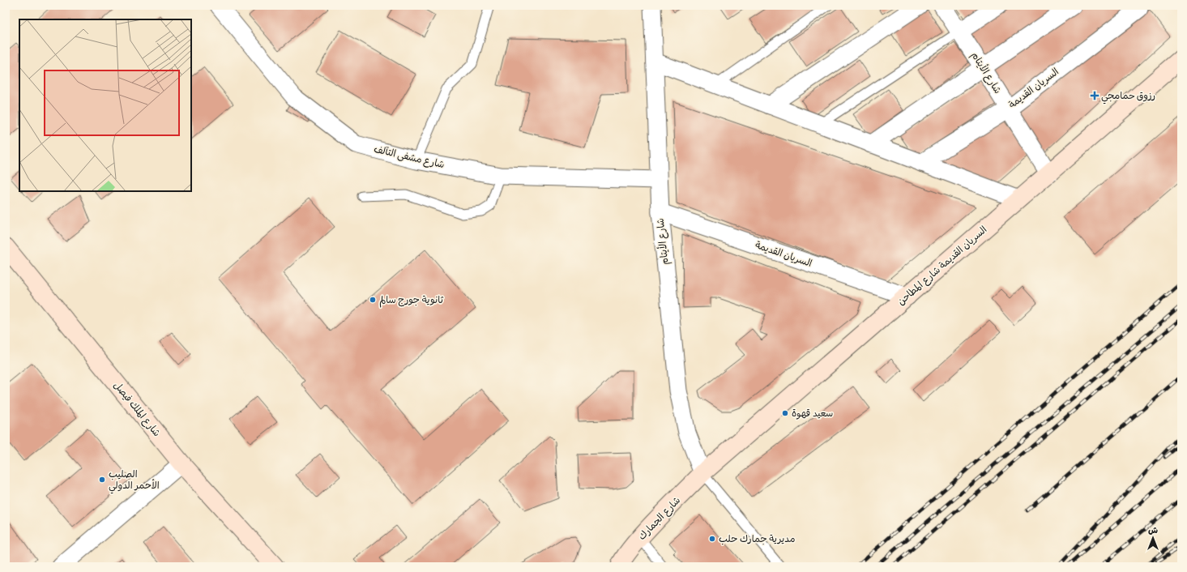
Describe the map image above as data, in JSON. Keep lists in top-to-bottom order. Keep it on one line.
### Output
{"streets":{"street":["شارع الأيتام","السريان القديمة","شارع مشفى التآلف","السريان القديمة شارع المطاحن","شارع الملك فيصل","شارع الجمارك"]},"crossings":[["شارع الأيتام","السريان القديمة"],["شارع الأيتام","شارع مشفى التآلف"],["شارع الأيتام","السريان القديمة شارع المطاحن"],["شارع الأيتام","شارع الجمارك"],["السريان القديمة","السريان القديمة شارع المطاحن"],["السريان القديمة شارع المطاحن","شارع الجمارك"]],"places":{"health":["رزوق حمامجي"],"other":["ثانوية جورج سالم","سعيد قهوة","الصليب الأحمر الدولي","مديرية جمارك حلب"]},"north":"top"}
